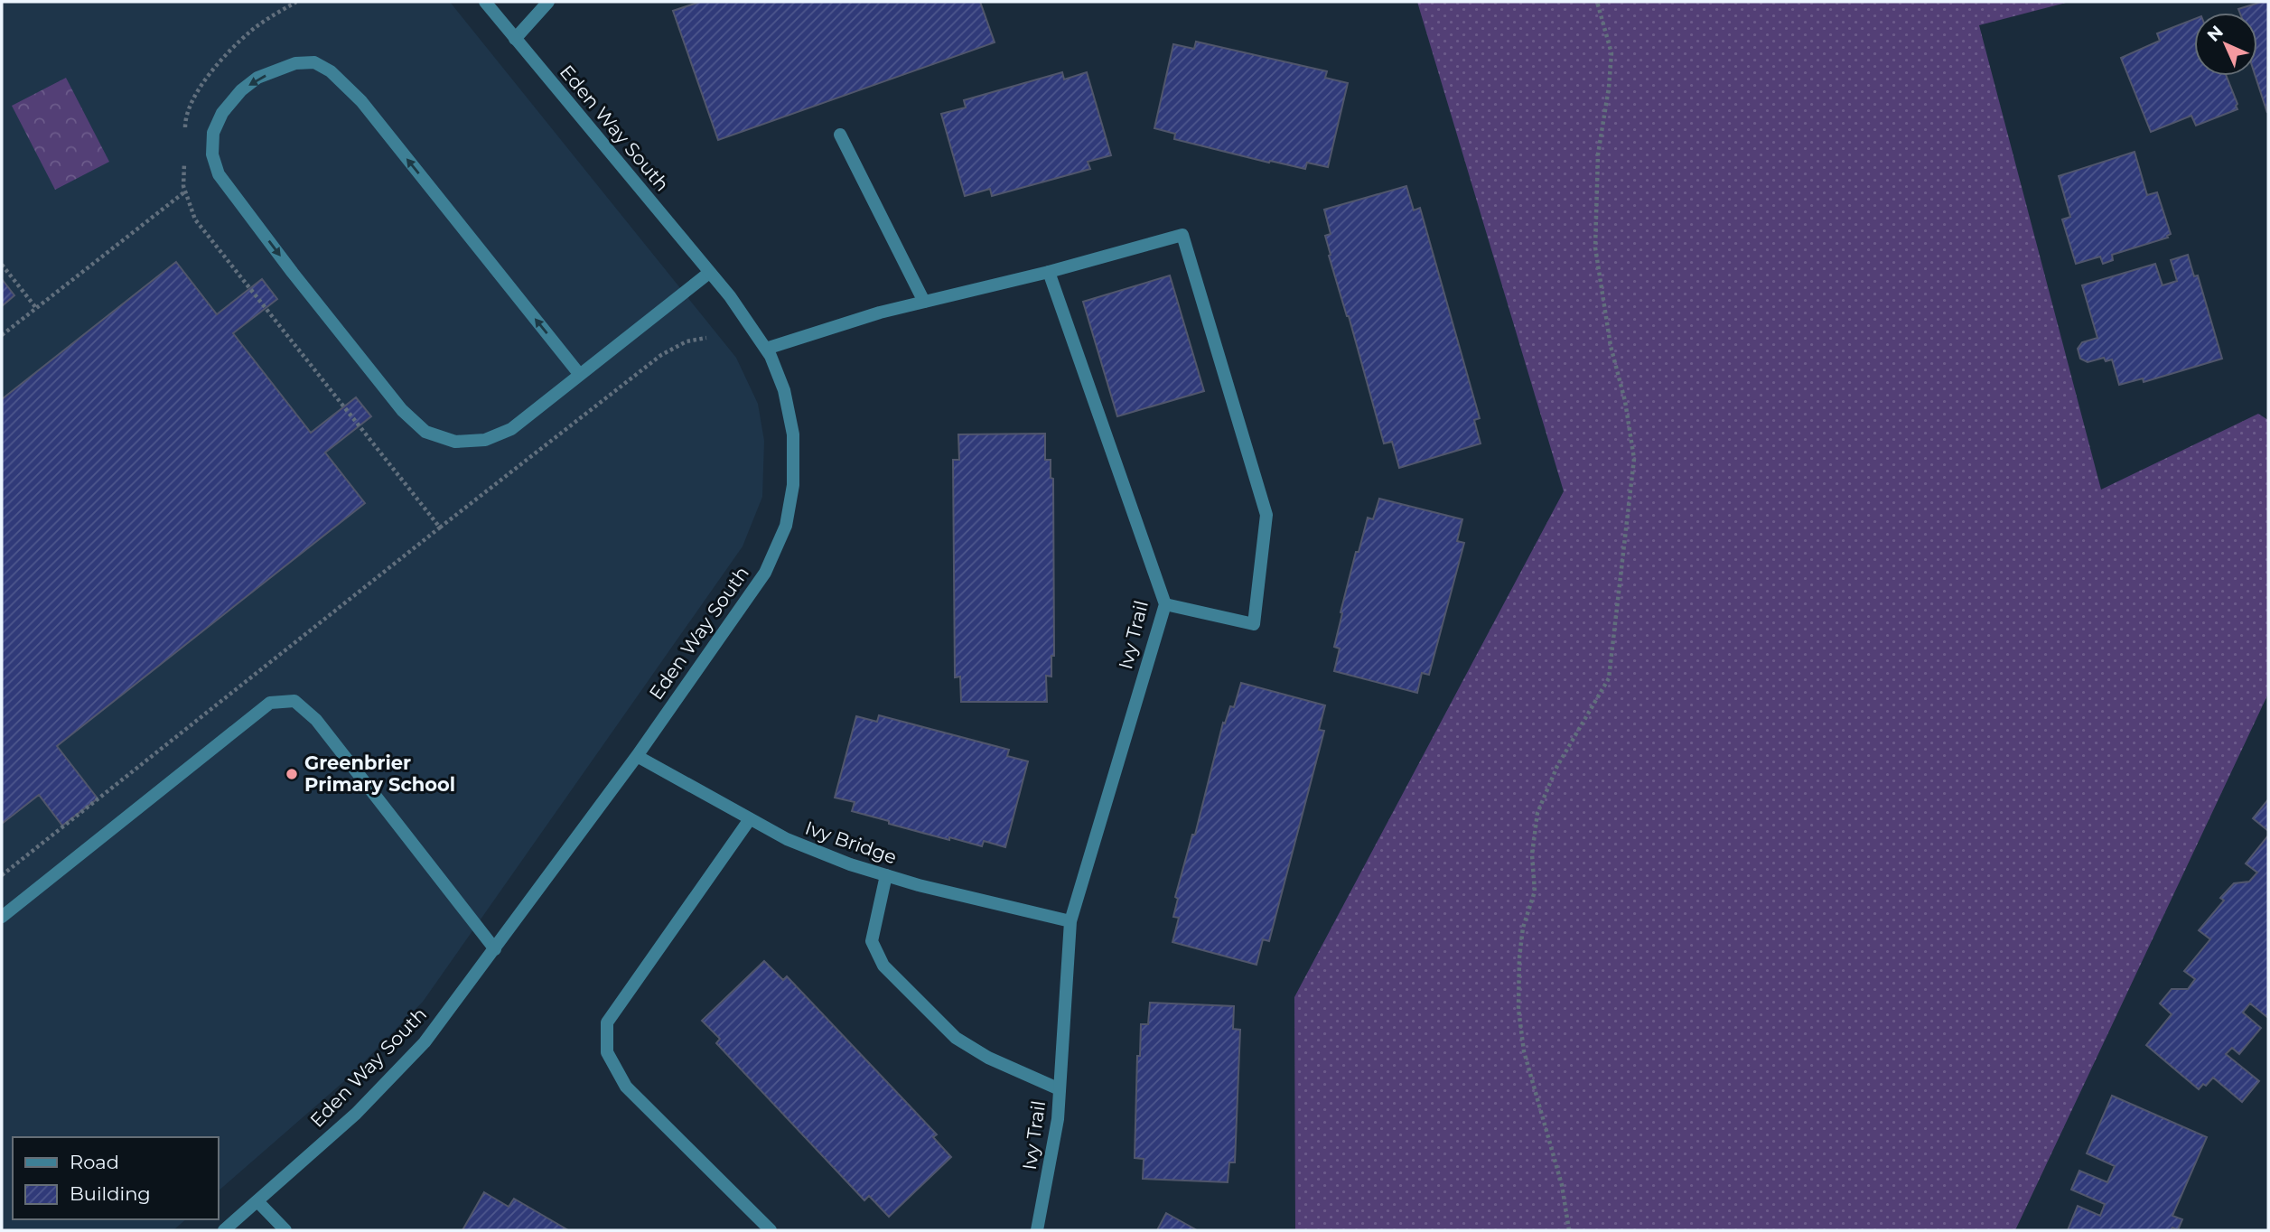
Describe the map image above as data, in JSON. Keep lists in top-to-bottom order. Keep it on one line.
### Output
{"streets":{"street":["Eden Way South","Ivy Trail","Ivy Bridge"]},"crossings":[["Eden Way South","Ivy Bridge"],["Ivy Trail","Ivy Bridge"]],"places":["Greenbrier Primary School"],"legend":["Road","Building"],"north":"top left"}
